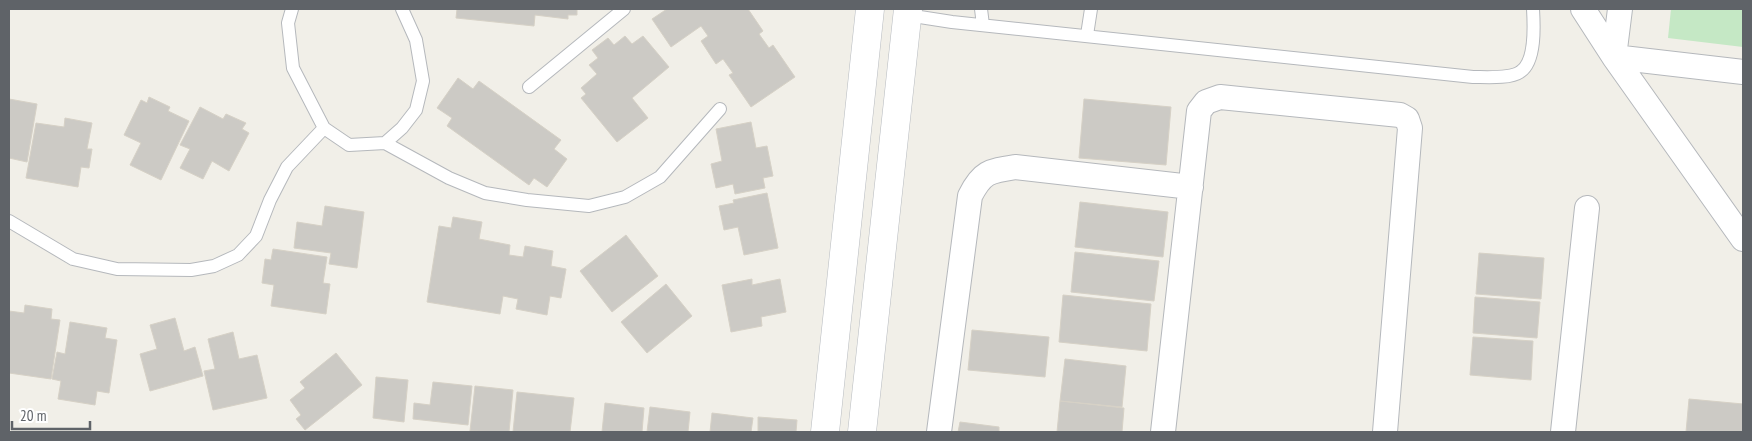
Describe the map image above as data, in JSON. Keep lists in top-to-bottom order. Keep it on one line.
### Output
{"scale_bar":"20 m"}
